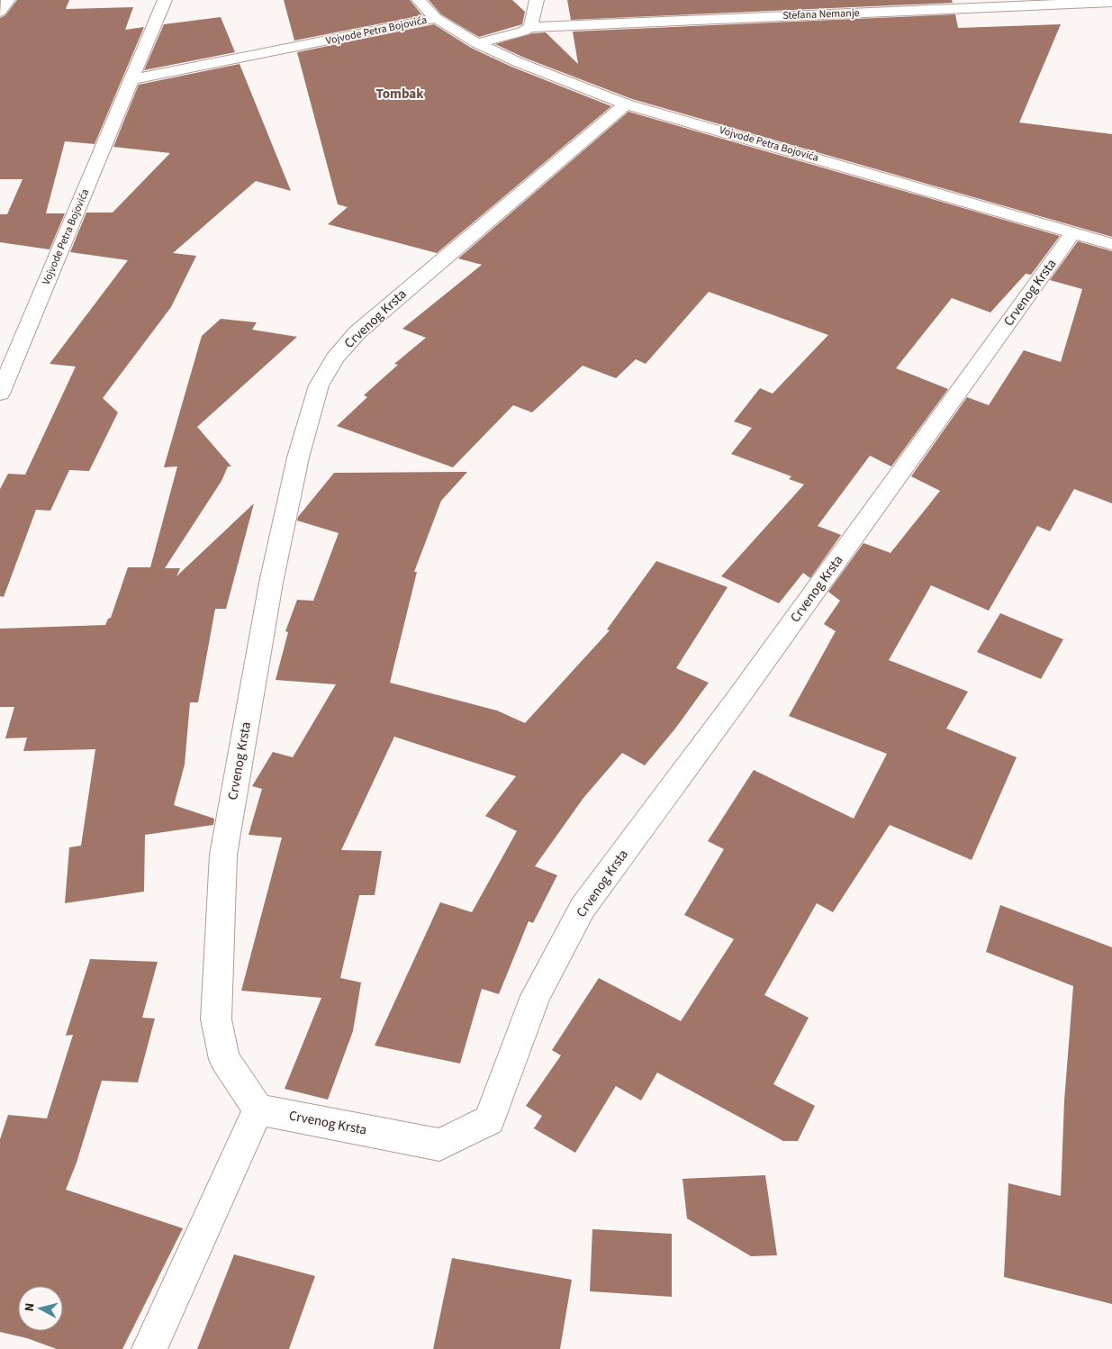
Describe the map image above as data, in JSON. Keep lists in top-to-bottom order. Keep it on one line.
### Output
{"streets":{"street":["Stefana Nemanje","Vojvode Petra Bojovića","Crvenog Krsta"]},"crossings":[["Stefana Nemanje","Vojvode Petra Bojovića"],["Vojvode Petra Bojovića","Crvenog Krsta"]],"districts":["Tombak"],"north":"left"}
